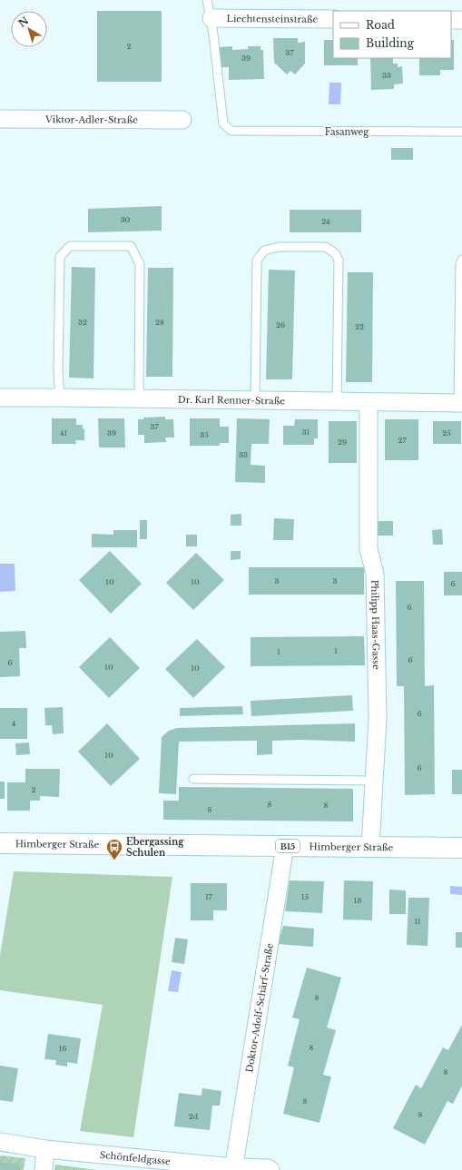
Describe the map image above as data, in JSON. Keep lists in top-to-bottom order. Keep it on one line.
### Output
{"streets":{"main road":["Himberger Straße","B15"],"street":["Liechtensteinstraße","Viktor-Adler-Straße","Dr. Karl Renner-Straße","Philipp Haas-Gasse","Doktor-Adolf-Schärf-Straße","Schönfeldgasse"],"lane":["Fasanweg"]},"crossings":[["Liechtensteinstraße","Fasanweg"],["Dr. Karl Renner-Straße","Philipp Haas-Gasse"],["Philipp Haas-Gasse","Himberger Straße"],["Himberger Straße","Doktor-Adolf-Schärf-Straße"],["Doktor-Adolf-Schärf-Straße","Schönfeldgasse"]],"places":{"bus stop":["Ebergassing Schulen"]},"house_numbers":["2","37","39","33","30","24","32","28","26","22","37","31","41","39","25","35","27","29","33","3","3","10","10","6","6","1","1","6","6","10","10","6","4","10","6","2","8","8","8","17","15","13","11","8","8","16","8","8","8","2d"],"legend":["Road","Building"],"north":"top left"}
